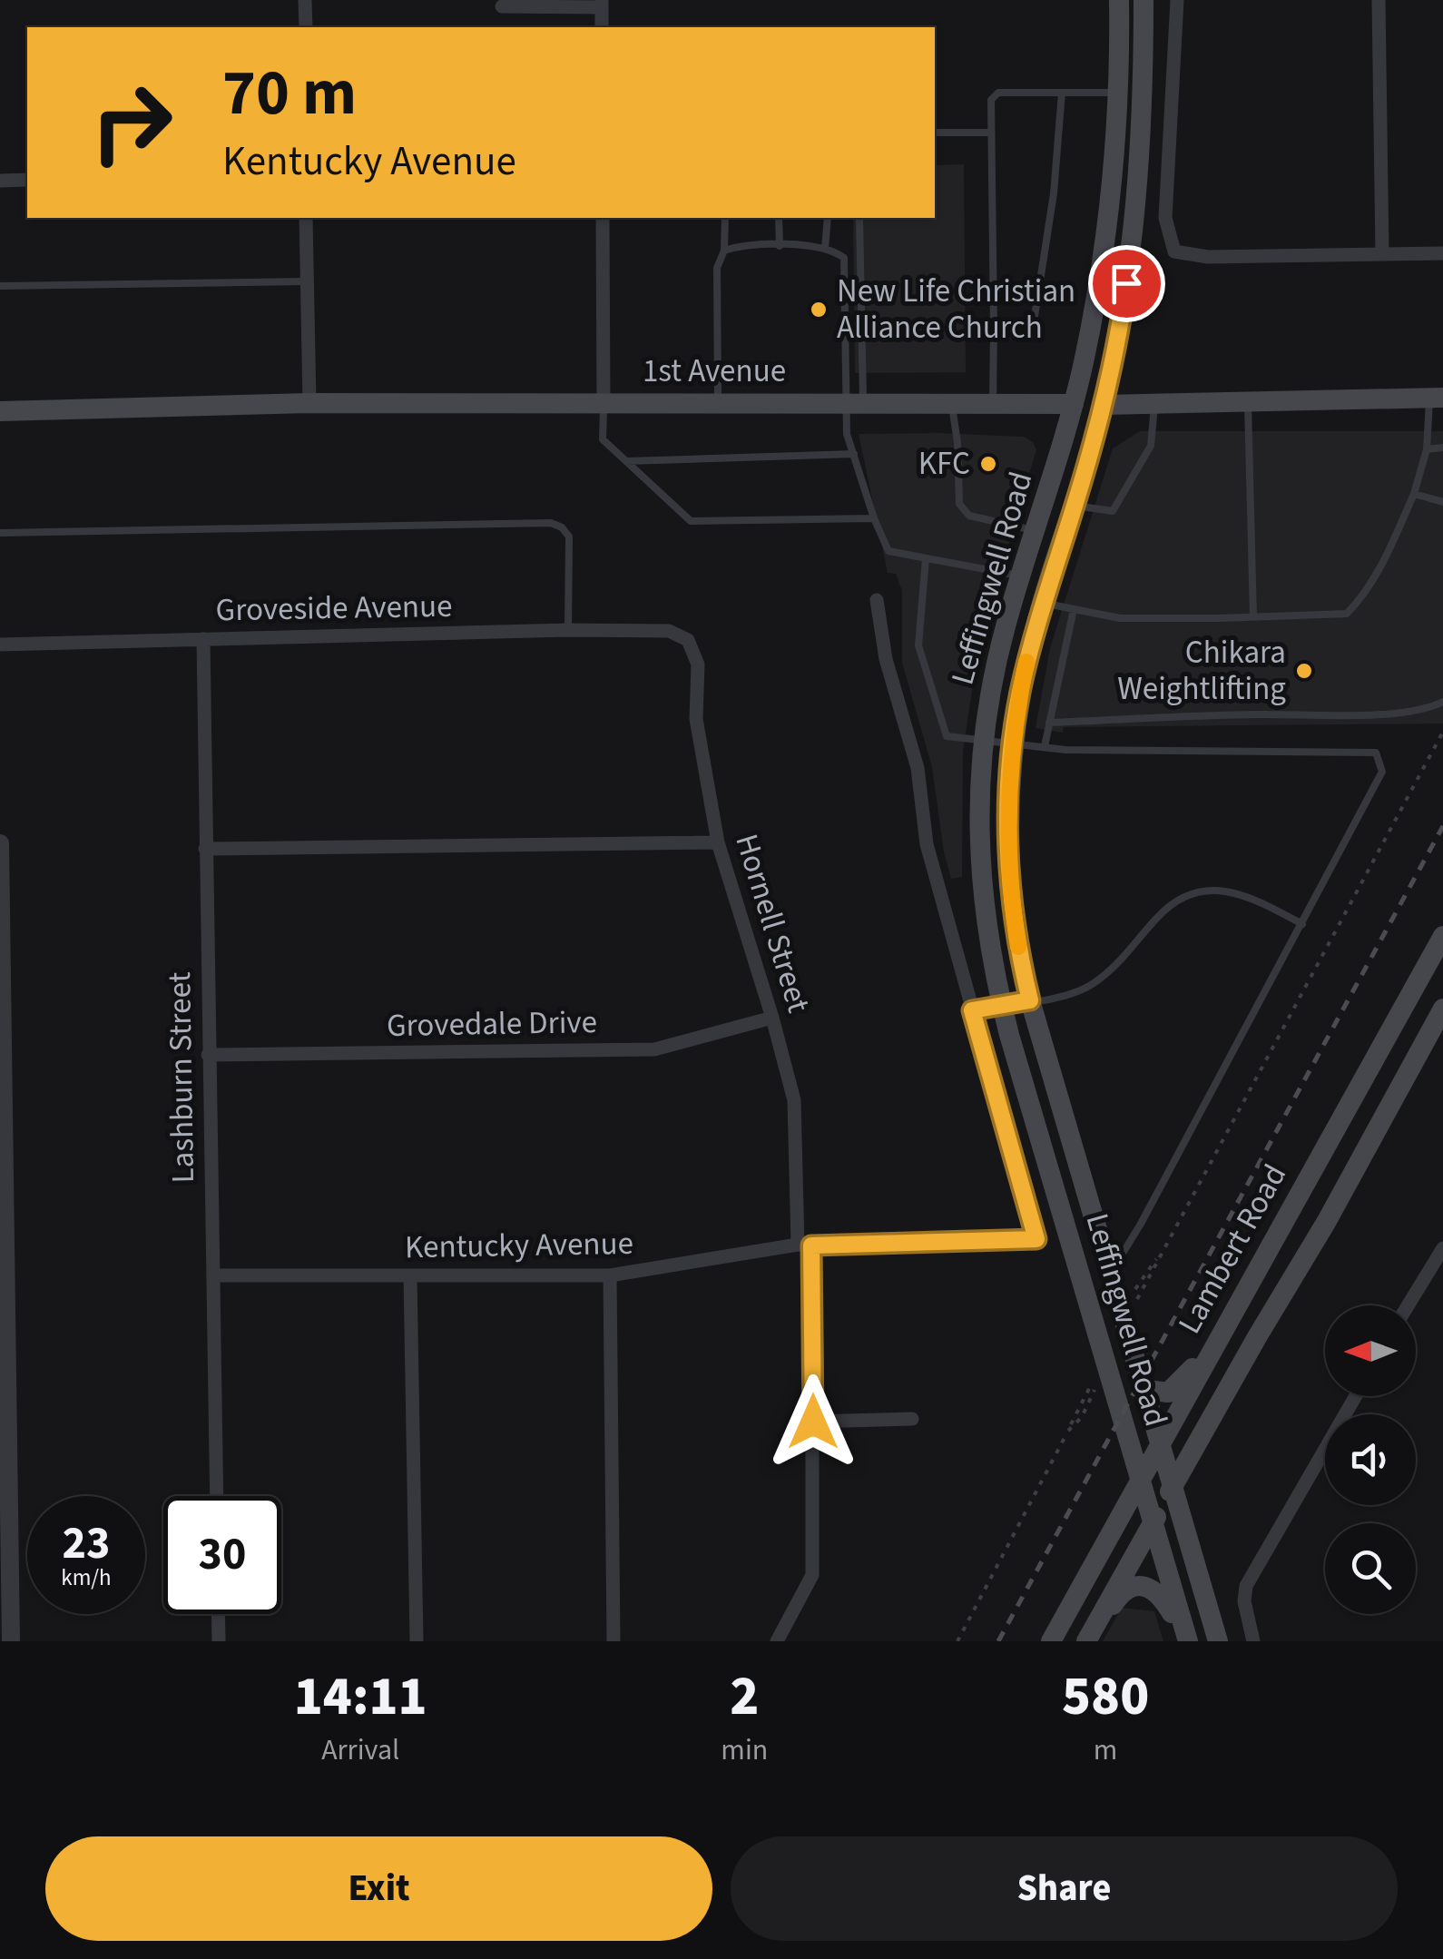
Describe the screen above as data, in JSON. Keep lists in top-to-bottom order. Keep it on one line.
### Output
{"streets":{"main road":["1st Avenue","Leffingwell Road","Lambert Road"],"street":["Groveside Avenue","Hornell Street","Grovedale Drive","Lashburn Street","Kentucky Avenue"]},"crossings":[["1st Avenue","Leffingwell Road"],["Leffingwell Road","Lambert Road"],["Groveside Avenue","Hornell Street"],["Groveside Avenue","Lashburn Street"],["Hornell Street","Grovedale Drive"],["Hornell Street","Kentucky Avenue"],["Grovedale Drive","Lashburn Street"],["Lashburn Street","Kentucky Avenue"]],"places":["New Life Christian Alliance Church","KFC","Chikara Weightlifting"],"north":"left","page":{"turn":["70 m","Kentucky Avenue"],"speed":"23 km/h","limit":"30","eta":["14:11","Arrival","2","min","580","m"],"buttons":["Exit","Share"]}}
